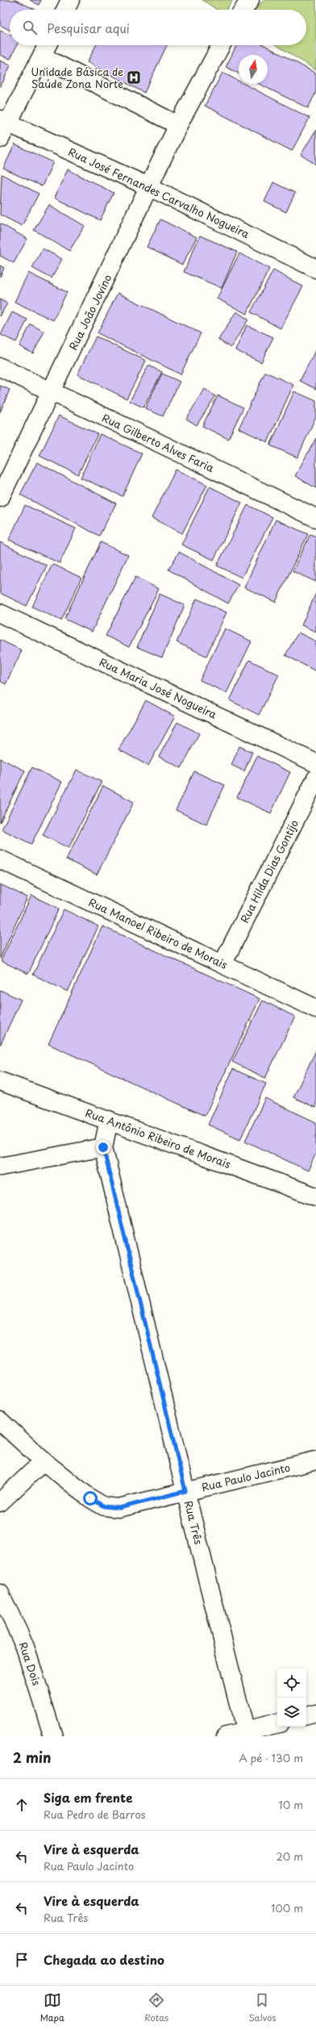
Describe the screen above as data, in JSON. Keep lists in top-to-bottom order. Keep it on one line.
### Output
{"streets":{"street":["Rua José Fernandes Carvalho Nogueira","Rua João Jovino","Rua Gilberto Alves Faria","Rua Maria José Nogueira","Rua Hilda Dias Gontijo","Rua Manoel Ribeiro de Morais","Rua Antônio Ribeiro de Morais","Rua Paulo Jacinto","Rua Três","Rua Dois"]},"crossings":[["Rua José Fernandes Carvalho Nogueira","Rua João Jovino"],["Rua João Jovino","Rua Gilberto Alves Faria"],["Rua Hilda Dias Gontijo","Rua Manoel Ribeiro de Morais"],["Rua Antônio Ribeiro de Morais","Rua Três"],["Rua Paulo Jacinto","Rua Três"]],"places":{"hospital":["Unidade Básica de Saúde Zona Norte"]},"north":"top","page":{"search":"Pesquisar aqui","heading":["2 min","A pé · 130 m"],"list":[["Siga em frente","Rua Pedro de Barros","10 m"],["Vire à esquerda","Rua Paulo Jacinto","20 m"],["Vire à esquerda","Rua Três","100 m"],"Chegada ao destino"],"nav":["Mapa","Rotas","Salvos"]}}
